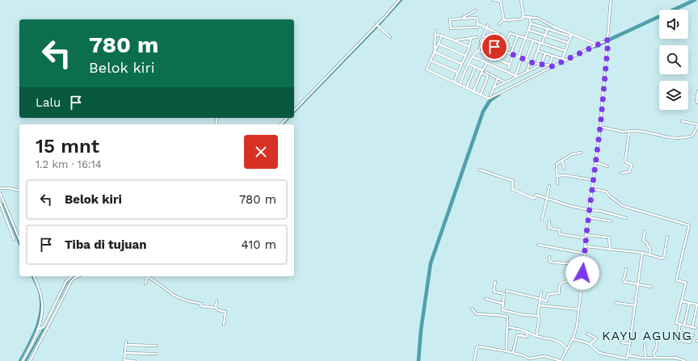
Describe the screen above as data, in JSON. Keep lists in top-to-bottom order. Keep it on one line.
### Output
{"districts":["KAYU AGUNG"],"page":{"turn":["780 m","Belok kiri"],"then":"Lalu","heading":["15 mnt","1.2 km · 16:14"],"list":[{"name":"Belok kiri","value":"780 m"},{"name":"Tiba di tujuan","value":"410 m"}]}}
